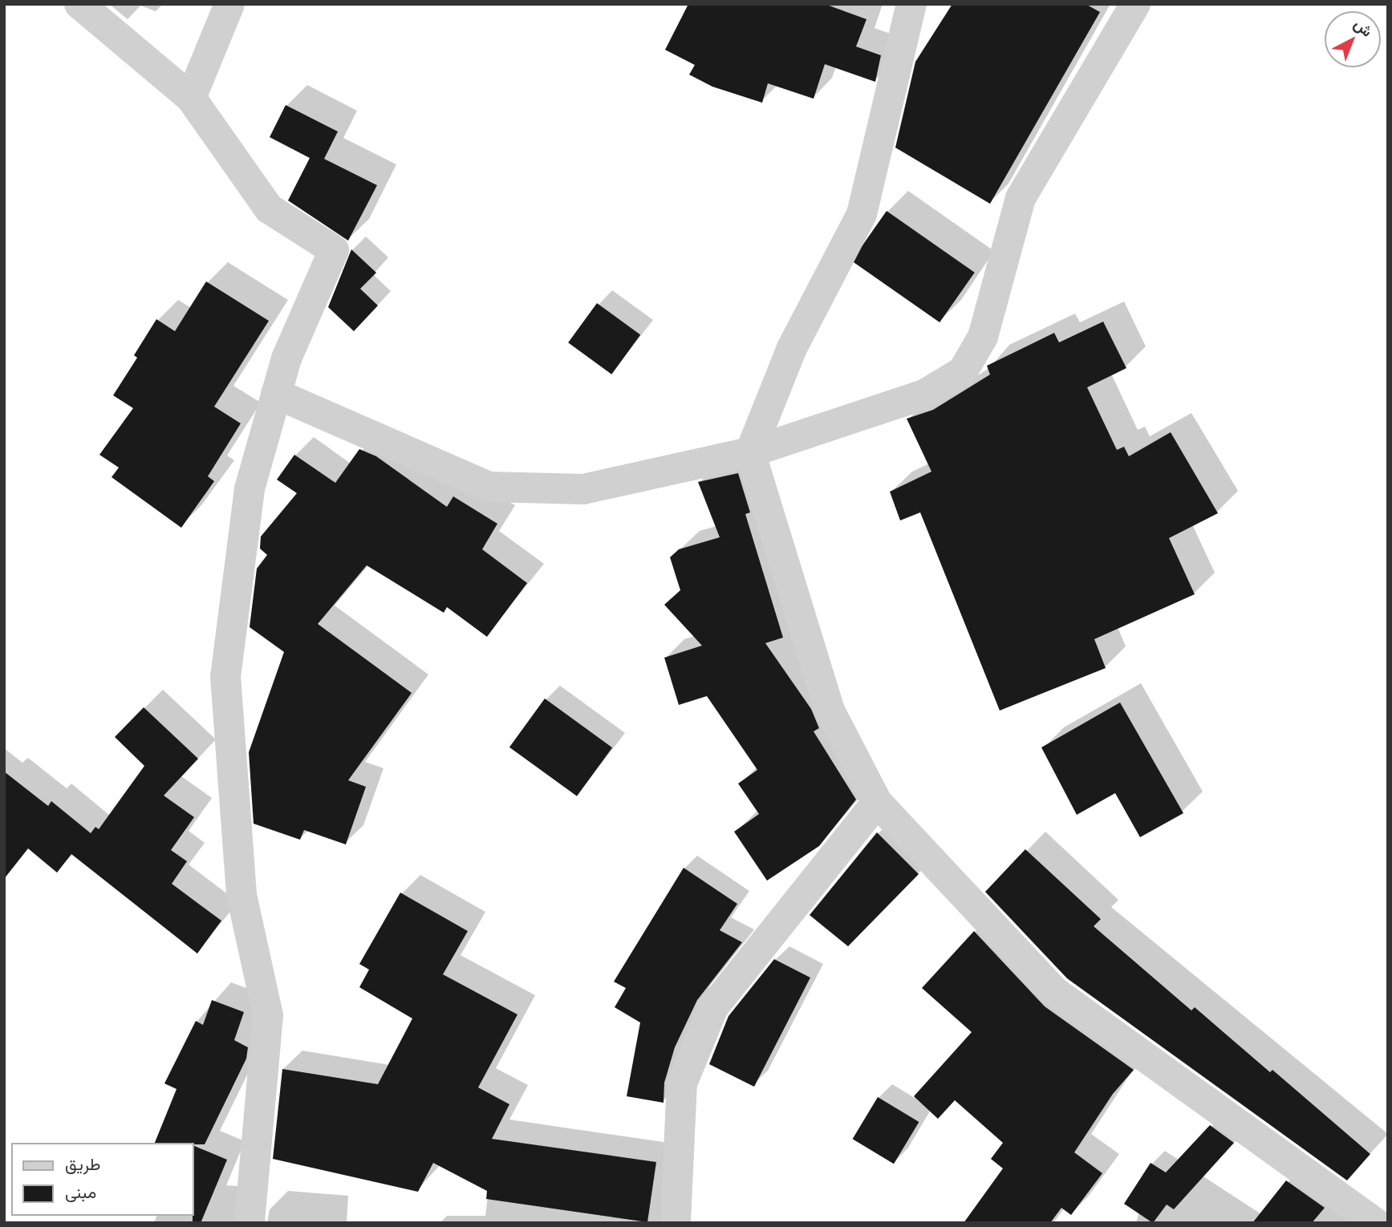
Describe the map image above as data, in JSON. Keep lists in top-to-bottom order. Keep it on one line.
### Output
{"legend":["طريق","مبنى"],"north":"top right"}
